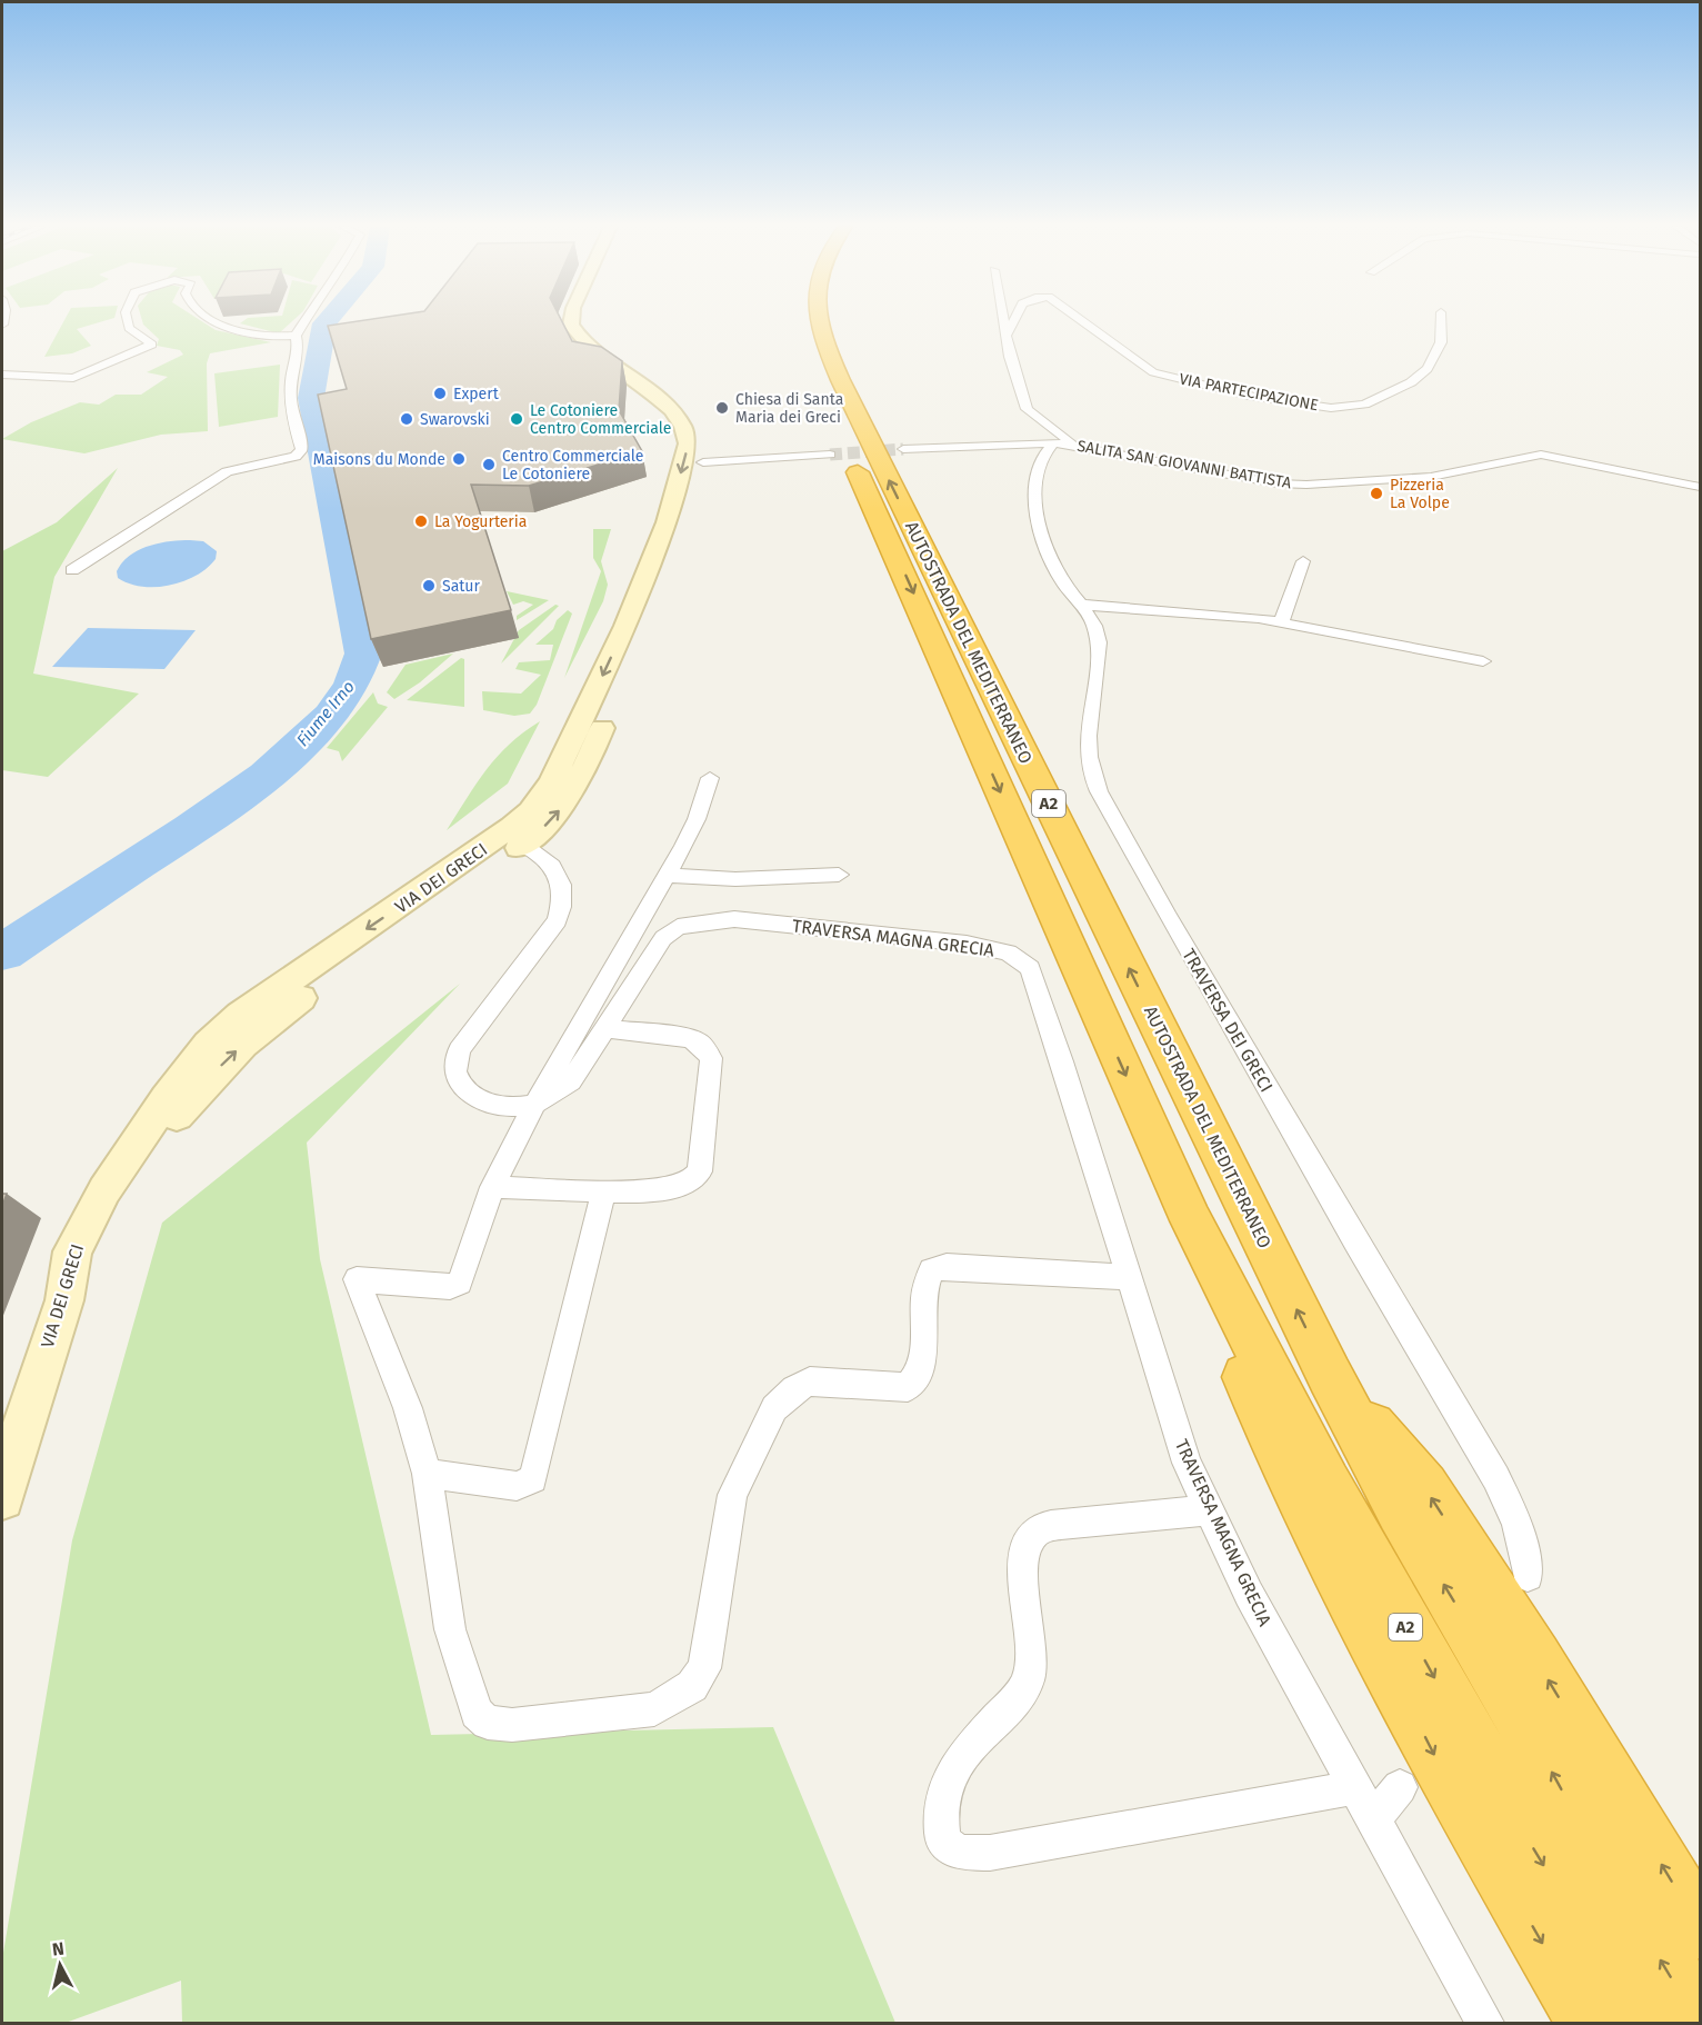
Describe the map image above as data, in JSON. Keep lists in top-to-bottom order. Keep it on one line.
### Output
{"streets":{"highway":["AUTOSTRADA DEL MEDITERRANEO","A2"],"main road":["VIA DEI GRECI"],"street":["VIA PARTECIPAZIONE","SALITA SAN GIOVANNI BATTISTA","TRAVERSA MAGNA GRECIA","TRAVERSA DEI GRECI"]},"crossings":[["SALITA SAN GIOVANNI BATTISTA","TRAVERSA DEI GRECI"],["AUTOSTRADA DEL MEDITERRANEO","A2"],["VIA DEI GRECI","TRAVERSA MAGNA GRECIA"]],"water":["Fiume Irno"],"places":["Expert","Chiesa di Santa Maria dei Greci","Swarovski","Le Cotoniere Centro Commerciale","Maisons du Monde","Centro Commerciale Le Cotoniere","Pizzeria La Volpe","La Yogurteria","Satur"],"north":"top"}
